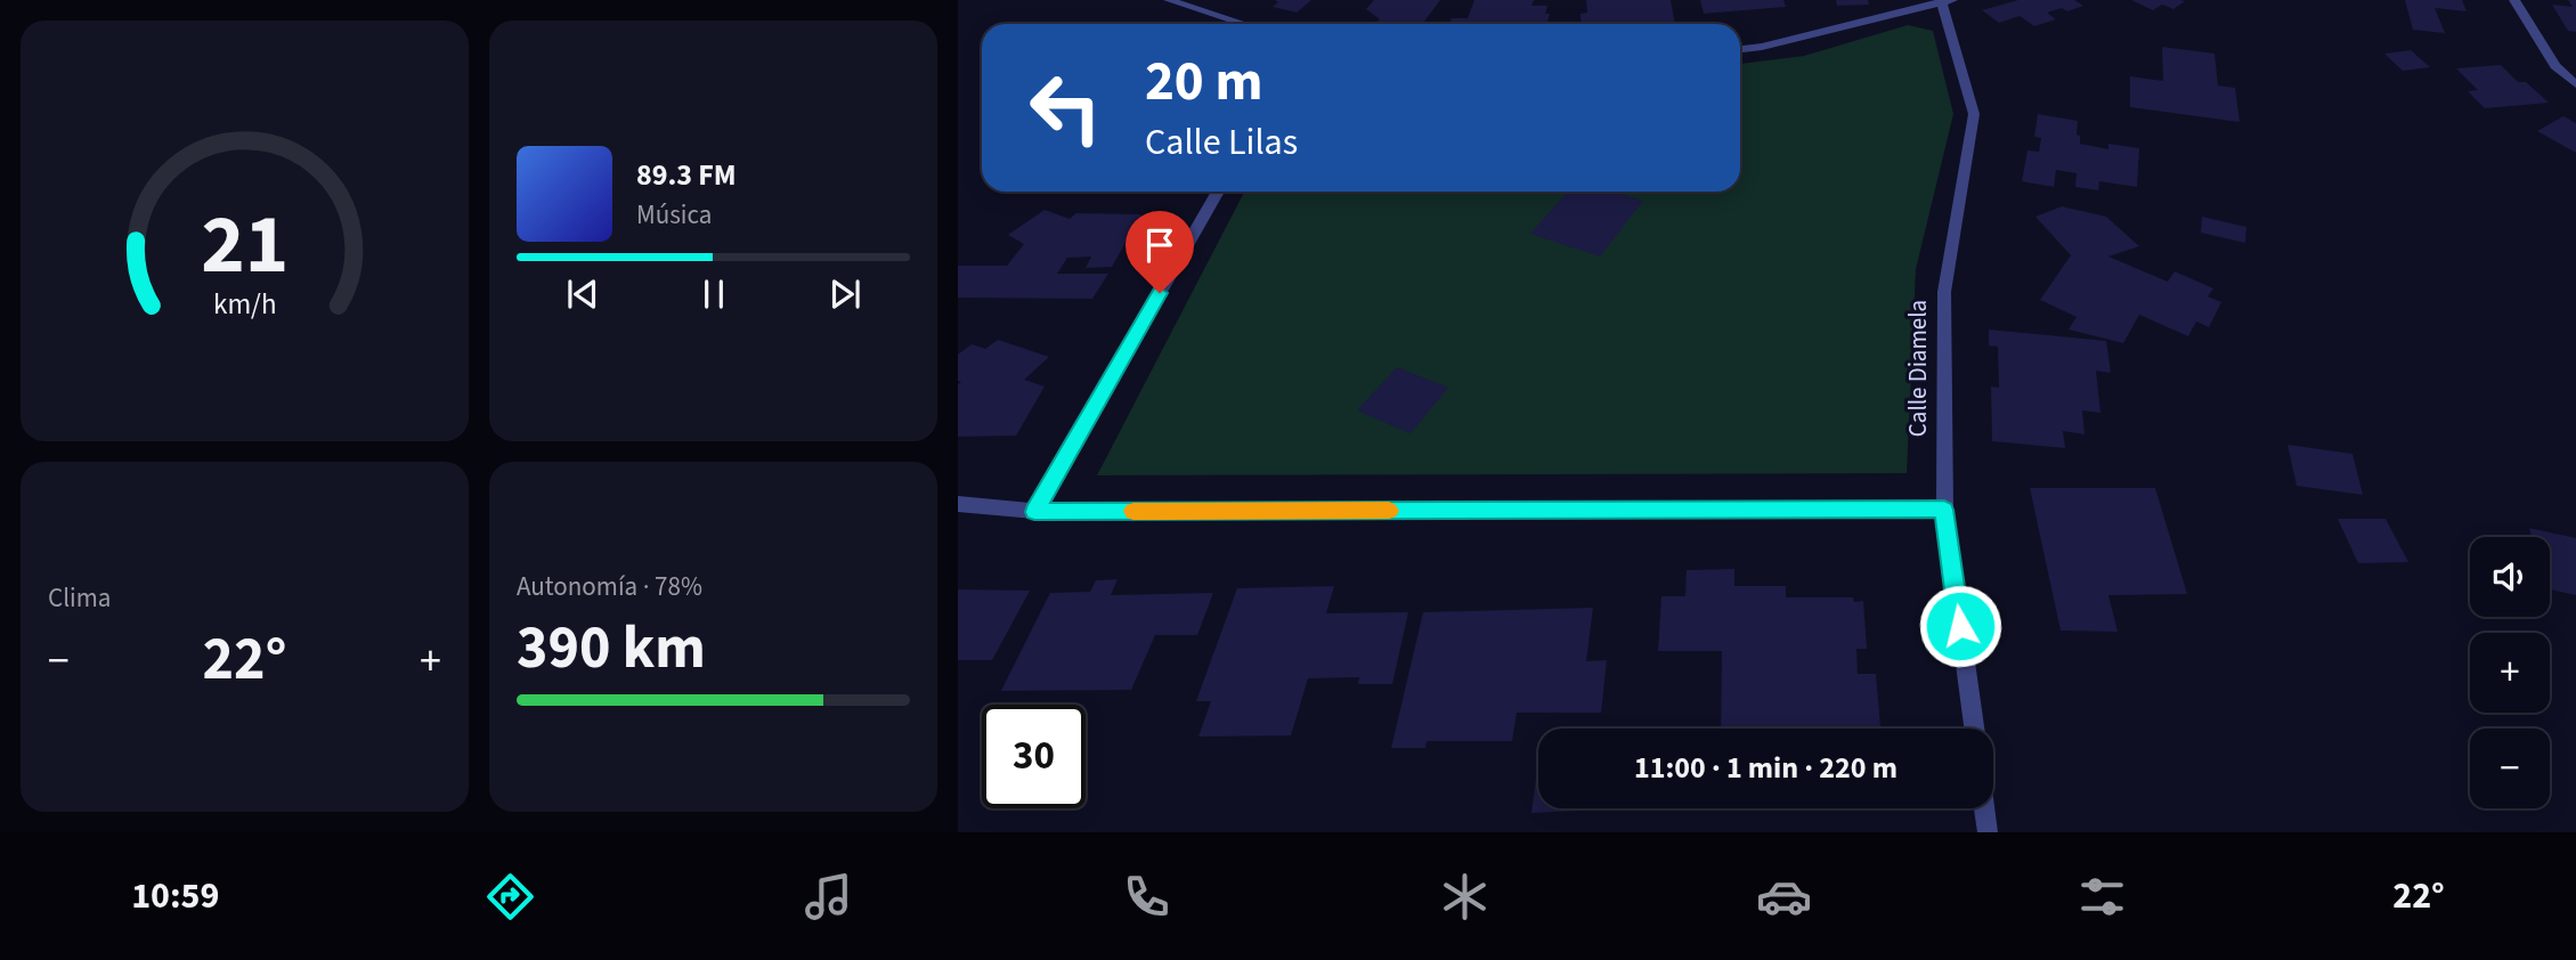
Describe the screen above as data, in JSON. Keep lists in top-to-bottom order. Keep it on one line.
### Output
{"streets":{"street":["Calle Diamela"]},"page":{"turn":["20 m","Calle Lilas"],"song":["89.3 FM","Música"],"tile":["Clima",["Autonomía · 78%","390 km"]],"map_buttons":["+","−"],"heat":["−","22°","+"],"limit":"30","trip":"11:00 · 1 min · 220 m","tabs":["10:59","22°"],"gauge":["21","km/h"]}}
